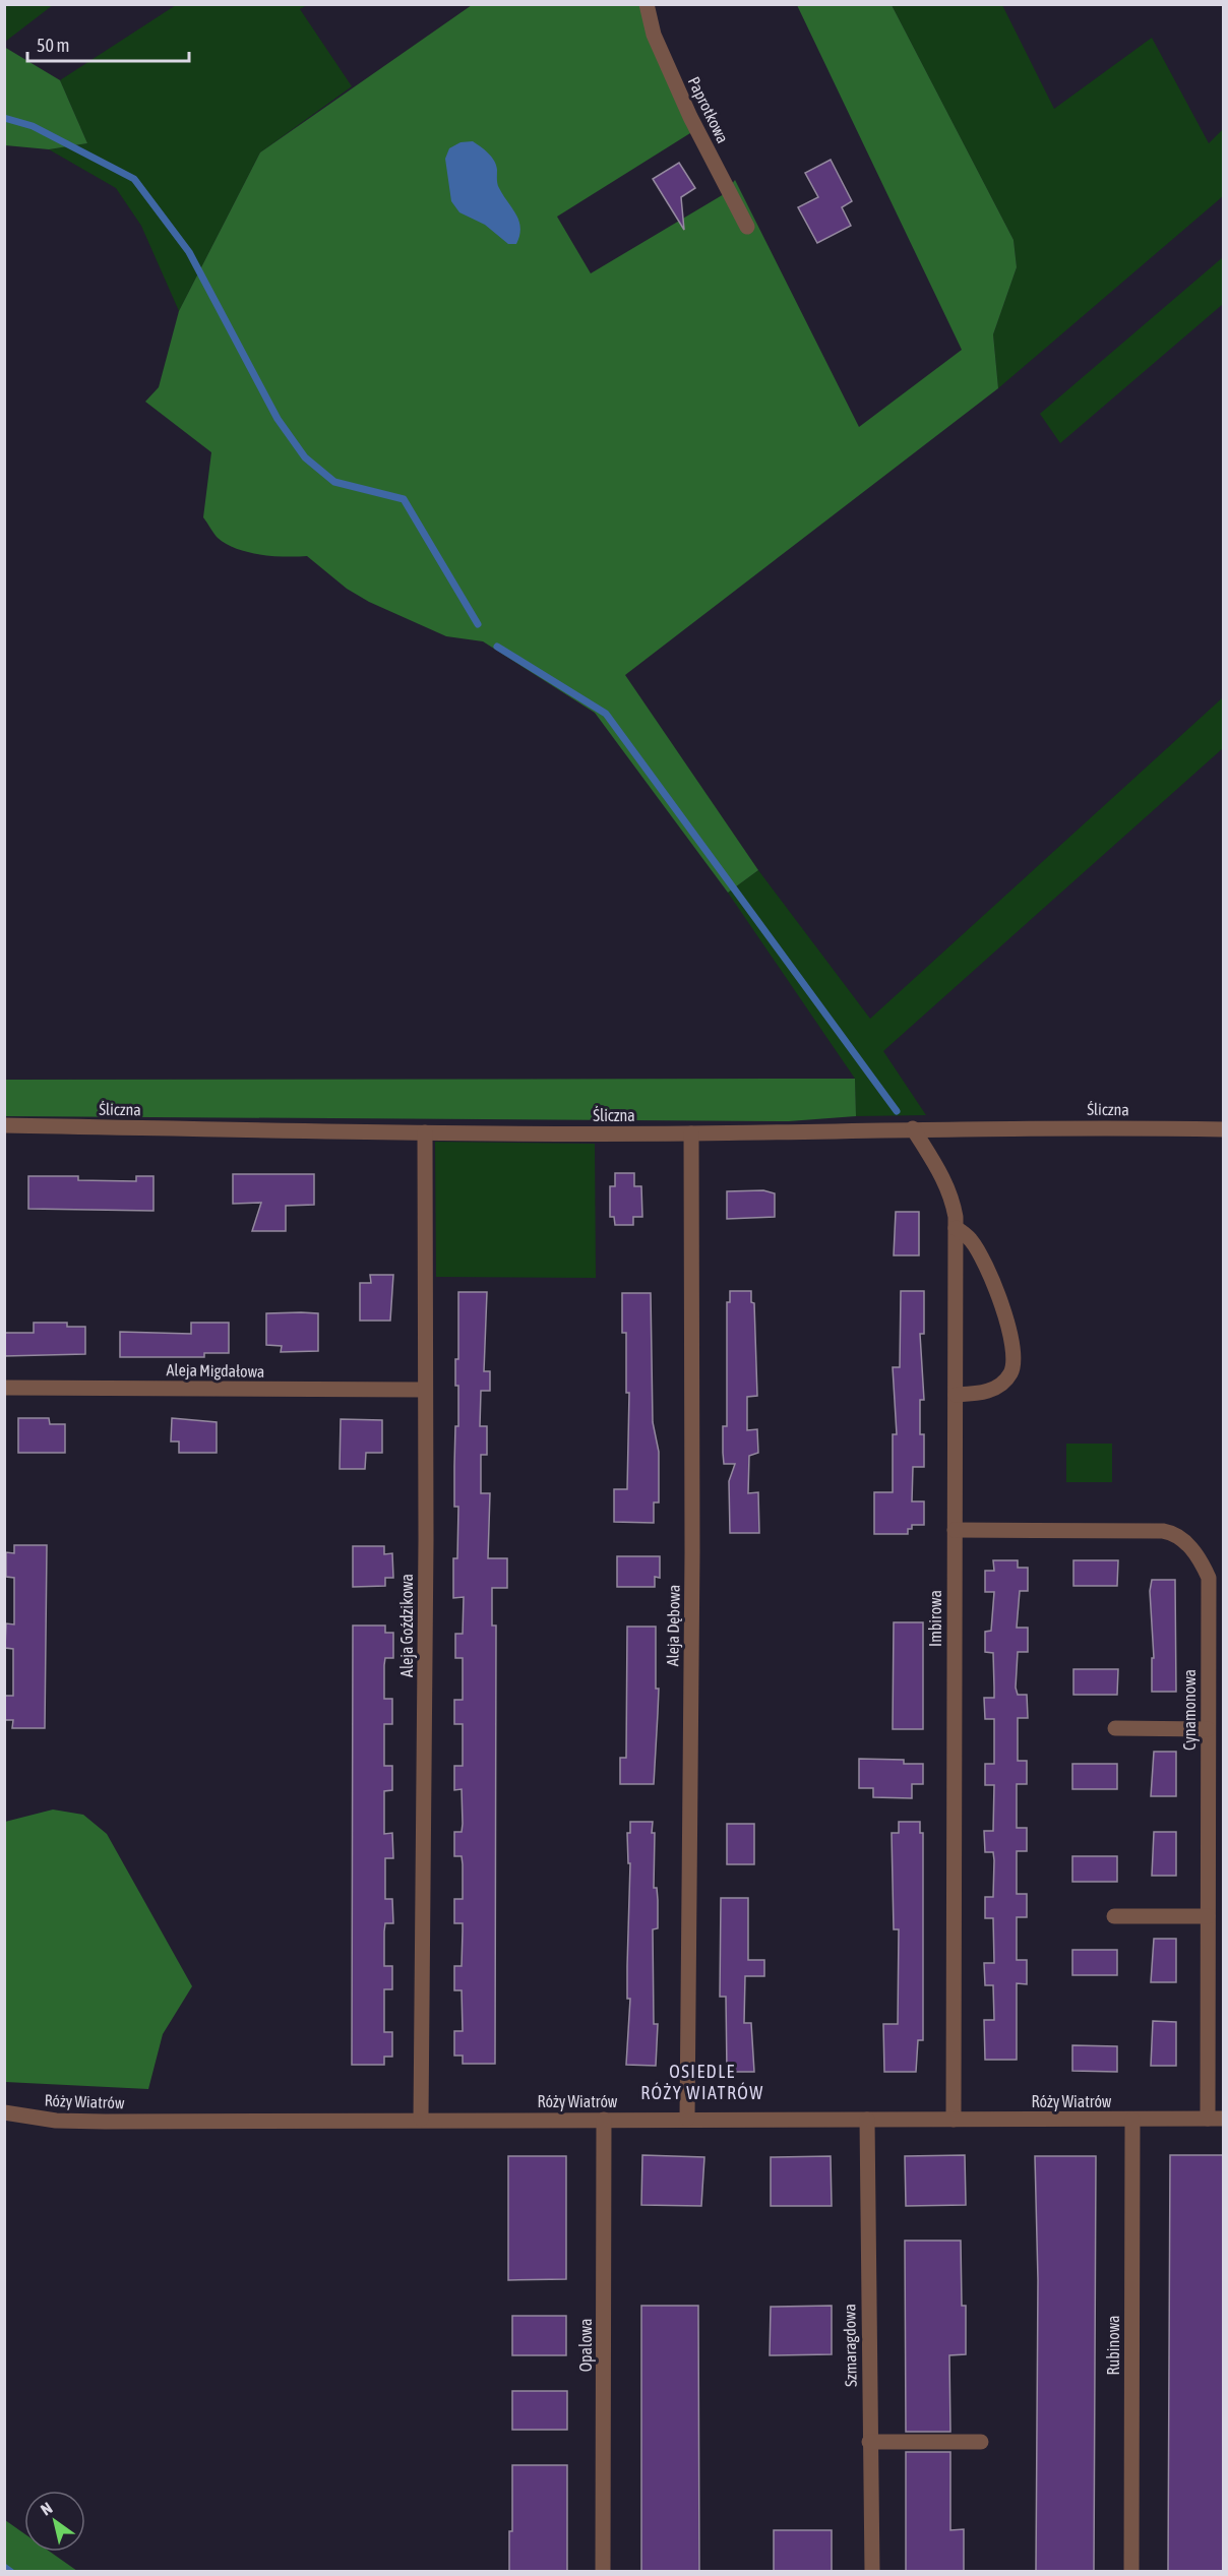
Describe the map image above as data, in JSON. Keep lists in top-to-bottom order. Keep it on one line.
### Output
{"streets":{"street":["Paprotkowa","Śliczna","Aleja Migdałowa","Imbirowa","Aleja Goździkowa","Aleja Dębowa","Cynamonowa","Róży Wiatrów","Opalowa","Szmaragdowa","Rubinowa"]},"crossings":[["Śliczna","Imbirowa"],["Śliczna","Aleja Goździkowa"],["Śliczna","Aleja Dębowa"],["Aleja Migdałowa","Aleja Goździkowa"],["Imbirowa","Cynamonowa"],["Imbirowa","Róży Wiatrów"],["Aleja Goździkowa","Róży Wiatrów"],["Aleja Dębowa","Róży Wiatrów"],["Cynamonowa","Róży Wiatrów"],["Róży Wiatrów","Opalowa"],["Róży Wiatrów","Szmaragdowa"],["Róży Wiatrów","Rubinowa"]],"districts":["OSIEDLE RÓŻY WIATRÓW"],"scale_bar":"50 m","north":"top left"}
